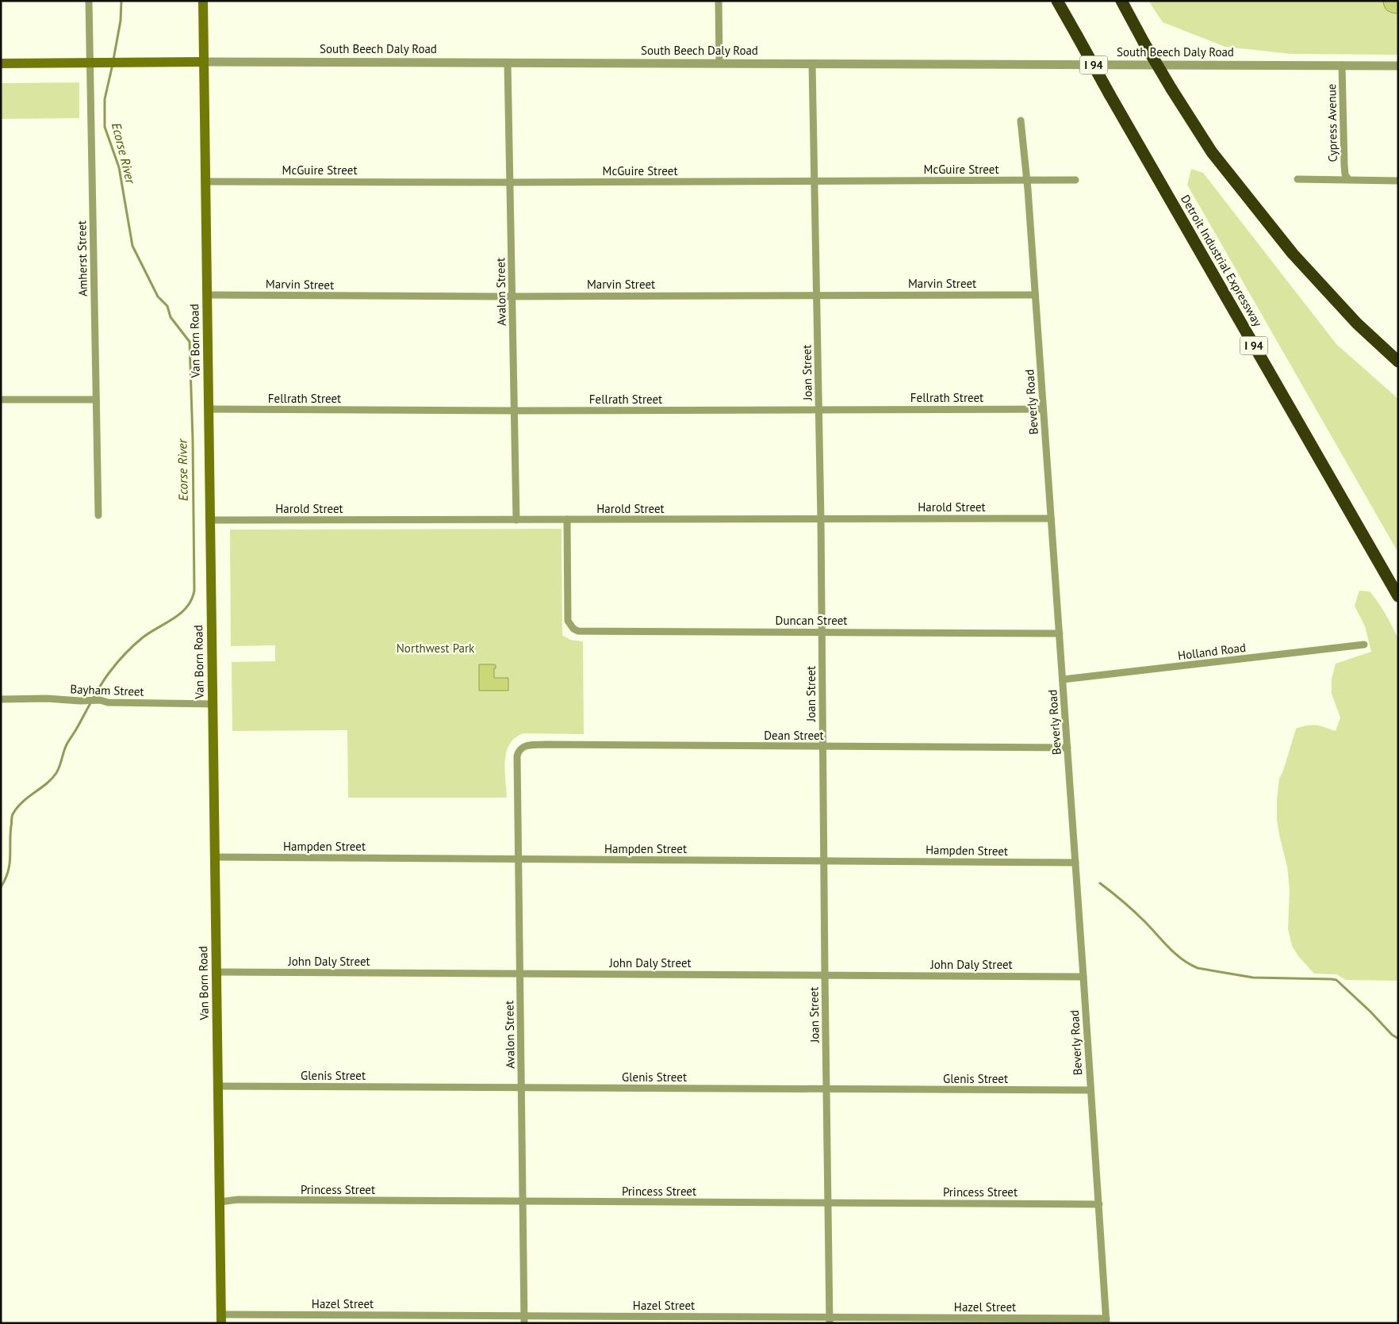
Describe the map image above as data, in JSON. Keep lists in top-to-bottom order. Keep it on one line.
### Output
{"streets":{"highway":["I 94","Detroit Industrial Expressway"],"main road":["South Beech Daly Road","Van Born Road"],"street":["Cypress Avenue","McGuire Street","Amherst Street","Marvin Street","Avalon Street","Joan Street","Fellrath Street","Beverly Road","Harold Street","Duncan Street","Holland Road","Bayham Street","Dean Street","Hampden Street","John Daly Street","Glenis Street","Princess Street","Hazel Street"]},"crossings":[["South Beech Daly Road","Cypress Avenue"],["South Beech Daly Road","Amherst Street"],["South Beech Daly Road","Avalon Street"],["South Beech Daly Road","Van Born Road"],["South Beech Daly Road","Joan Street"],["McGuire Street","Avalon Street"],["McGuire Street","Van Born Road"],["McGuire Street","Joan Street"],["McGuire Street","Beverly Road"],["Marvin Street","Avalon Street"],["Marvin Street","Van Born Road"],["Marvin Street","Joan Street"],["Marvin Street","Beverly Road"],["Avalon Street","Fellrath Street"],["Avalon Street","Harold Street"],["Avalon Street","Dean Street"],["Avalon Street","Hampden Street"],["Avalon Street","John Daly Street"],["Avalon Street","Glenis Street"],["Avalon Street","Princess Street"],["Avalon Street","Hazel Street"],["Van Born Road","Fellrath Street"],["Van Born Road","Harold Street"],["Van Born Road","Bayham Street"],["Van Born Road","Hampden Street"],["Van Born Road","John Daly Street"],["Van Born Road","Glenis Street"],["Van Born Road","Princess Street"],["Van Born Road","Hazel Street"],["Joan Street","Fellrath Street"],["Joan Street","Harold Street"],["Joan Street","Duncan Street"],["Joan Street","Dean Street"],["Joan Street","Hampden Street"],["Joan Street","John Daly Street"],["Joan Street","Glenis Street"],["Joan Street","Princess Street"],["Joan Street","Hazel Street"],["Fellrath Street","Beverly Road"],["Beverly Road","Harold Street"],["Beverly Road","Duncan Street"],["Beverly Road","Holland Road"],["Beverly Road","Dean Street"],["Beverly Road","Hampden Street"],["Beverly Road","John Daly Street"],["Beverly Road","Glenis Street"],["Beverly Road","Princess Street"],["Beverly Road","Hazel Street"],["Harold Street","Duncan Street"]],"water":["Ecorse River"],"parks":["Northwest Park"]}
